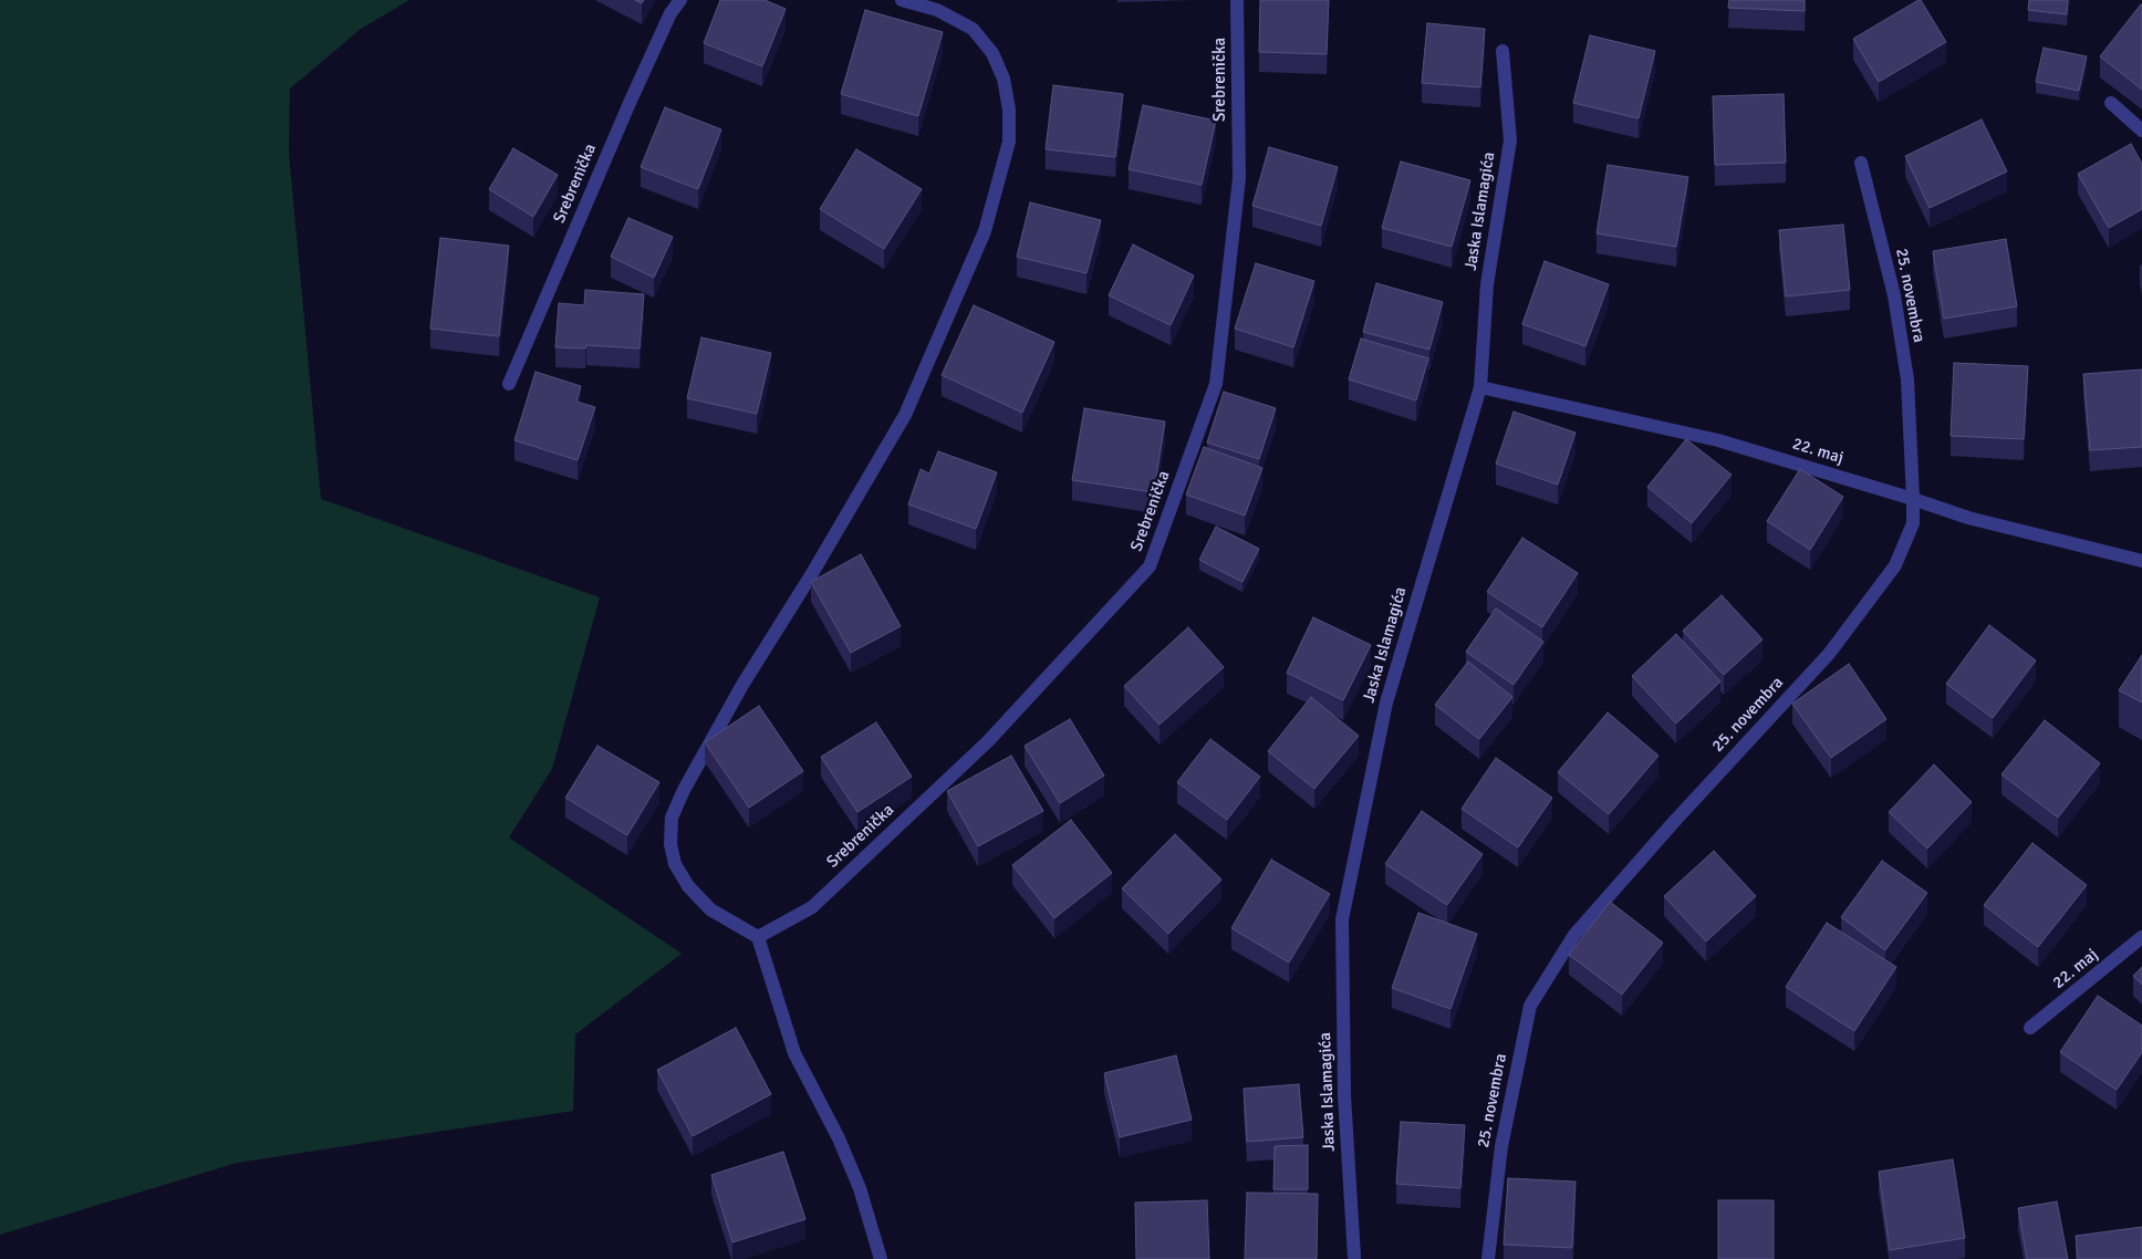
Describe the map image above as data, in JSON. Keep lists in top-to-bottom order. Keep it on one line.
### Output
{"streets":{"street":["Srebrenička","Jaska Islamagića","25. novembra","22. maj"]},"crossings":[["Jaska Islamagića","22. maj"],["25. novembra","22. maj"]]}
